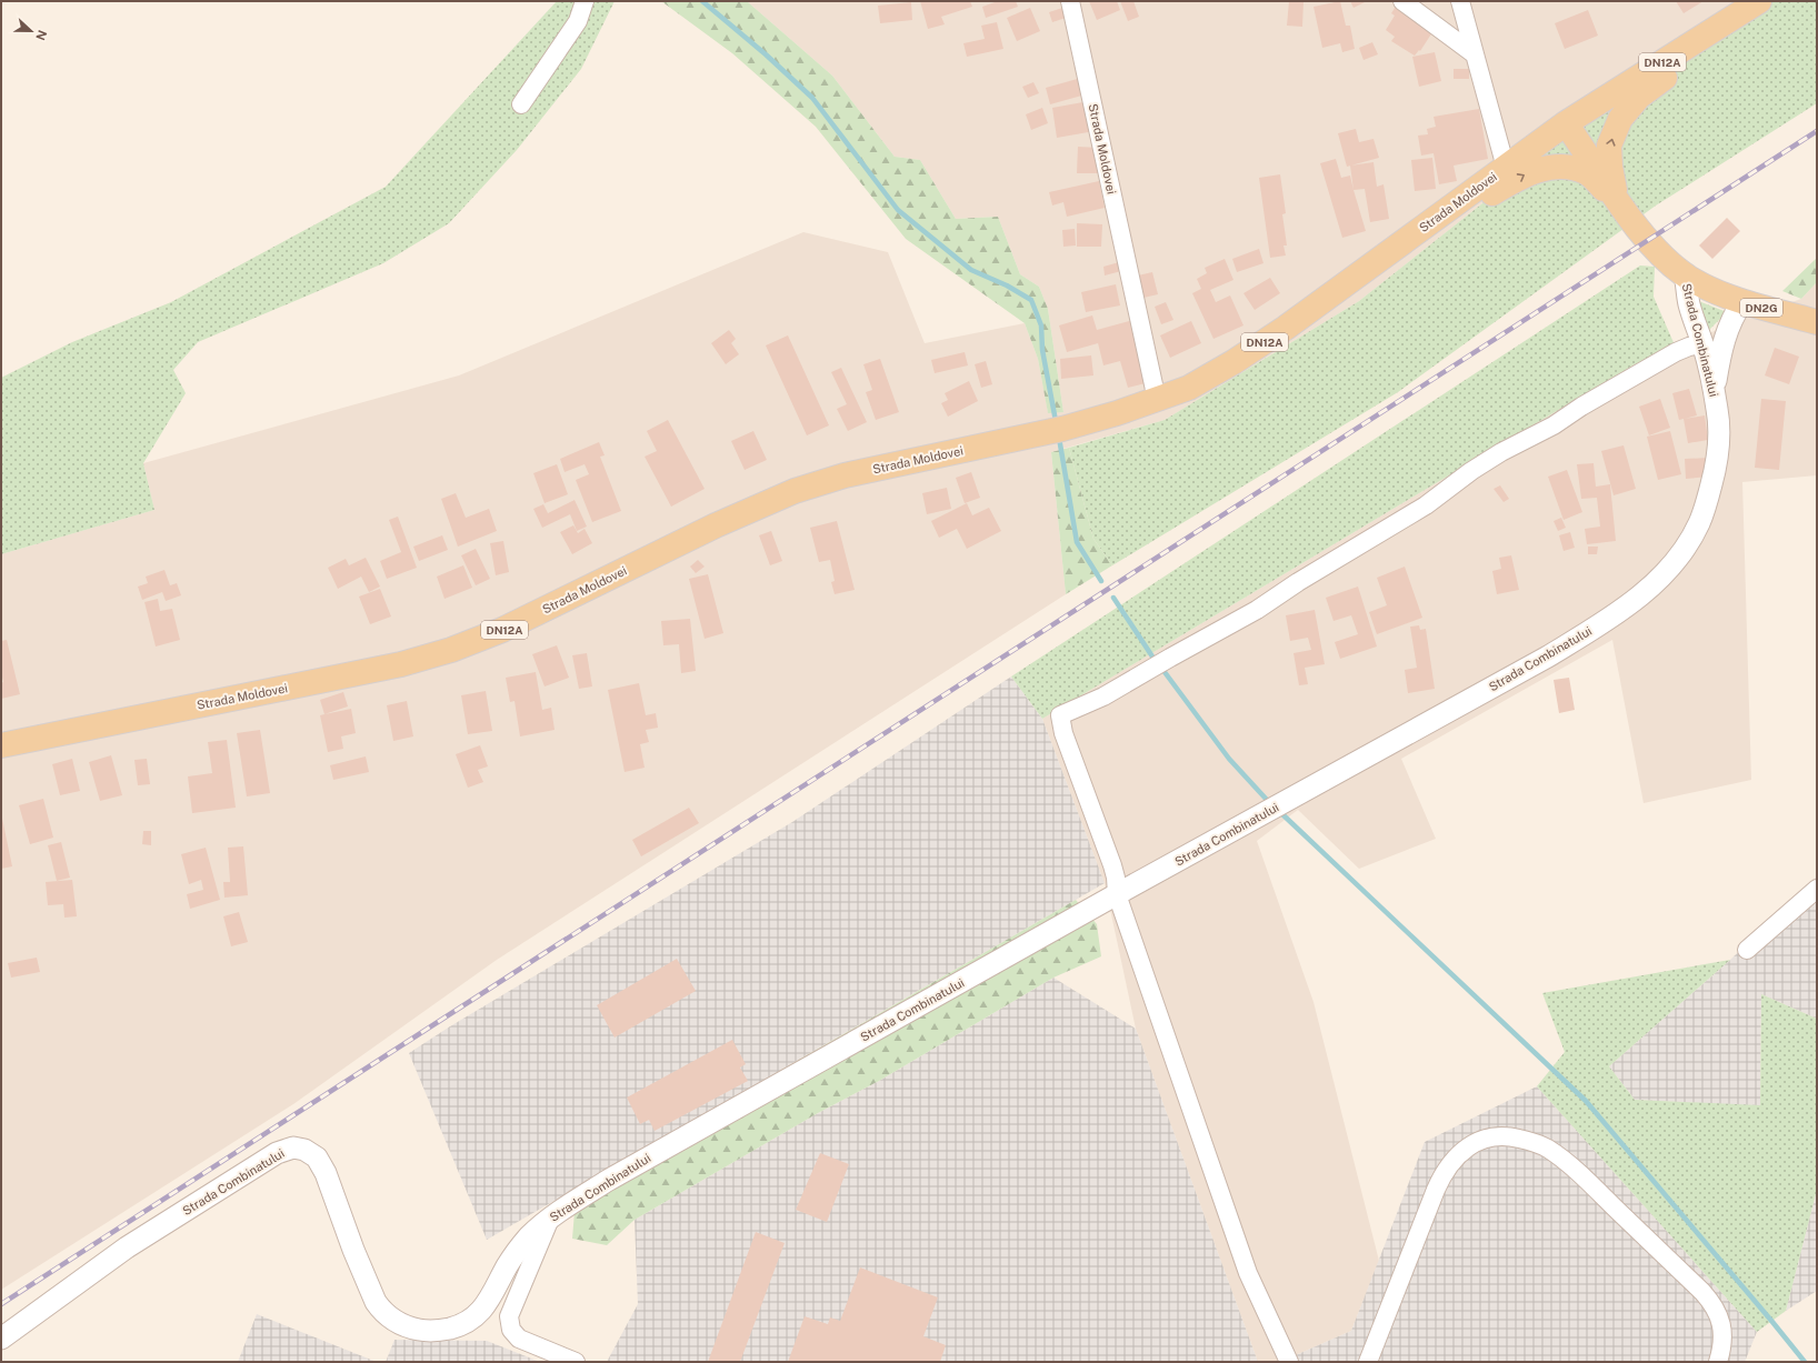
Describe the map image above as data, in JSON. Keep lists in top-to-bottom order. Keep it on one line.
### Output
{"streets":{"main road":["DN12A","Strada Moldovei","DN2G","Strada Combinatului"]},"crossings":[["Strada Moldovei","Strada Combinatului"]],"north":"right"}
